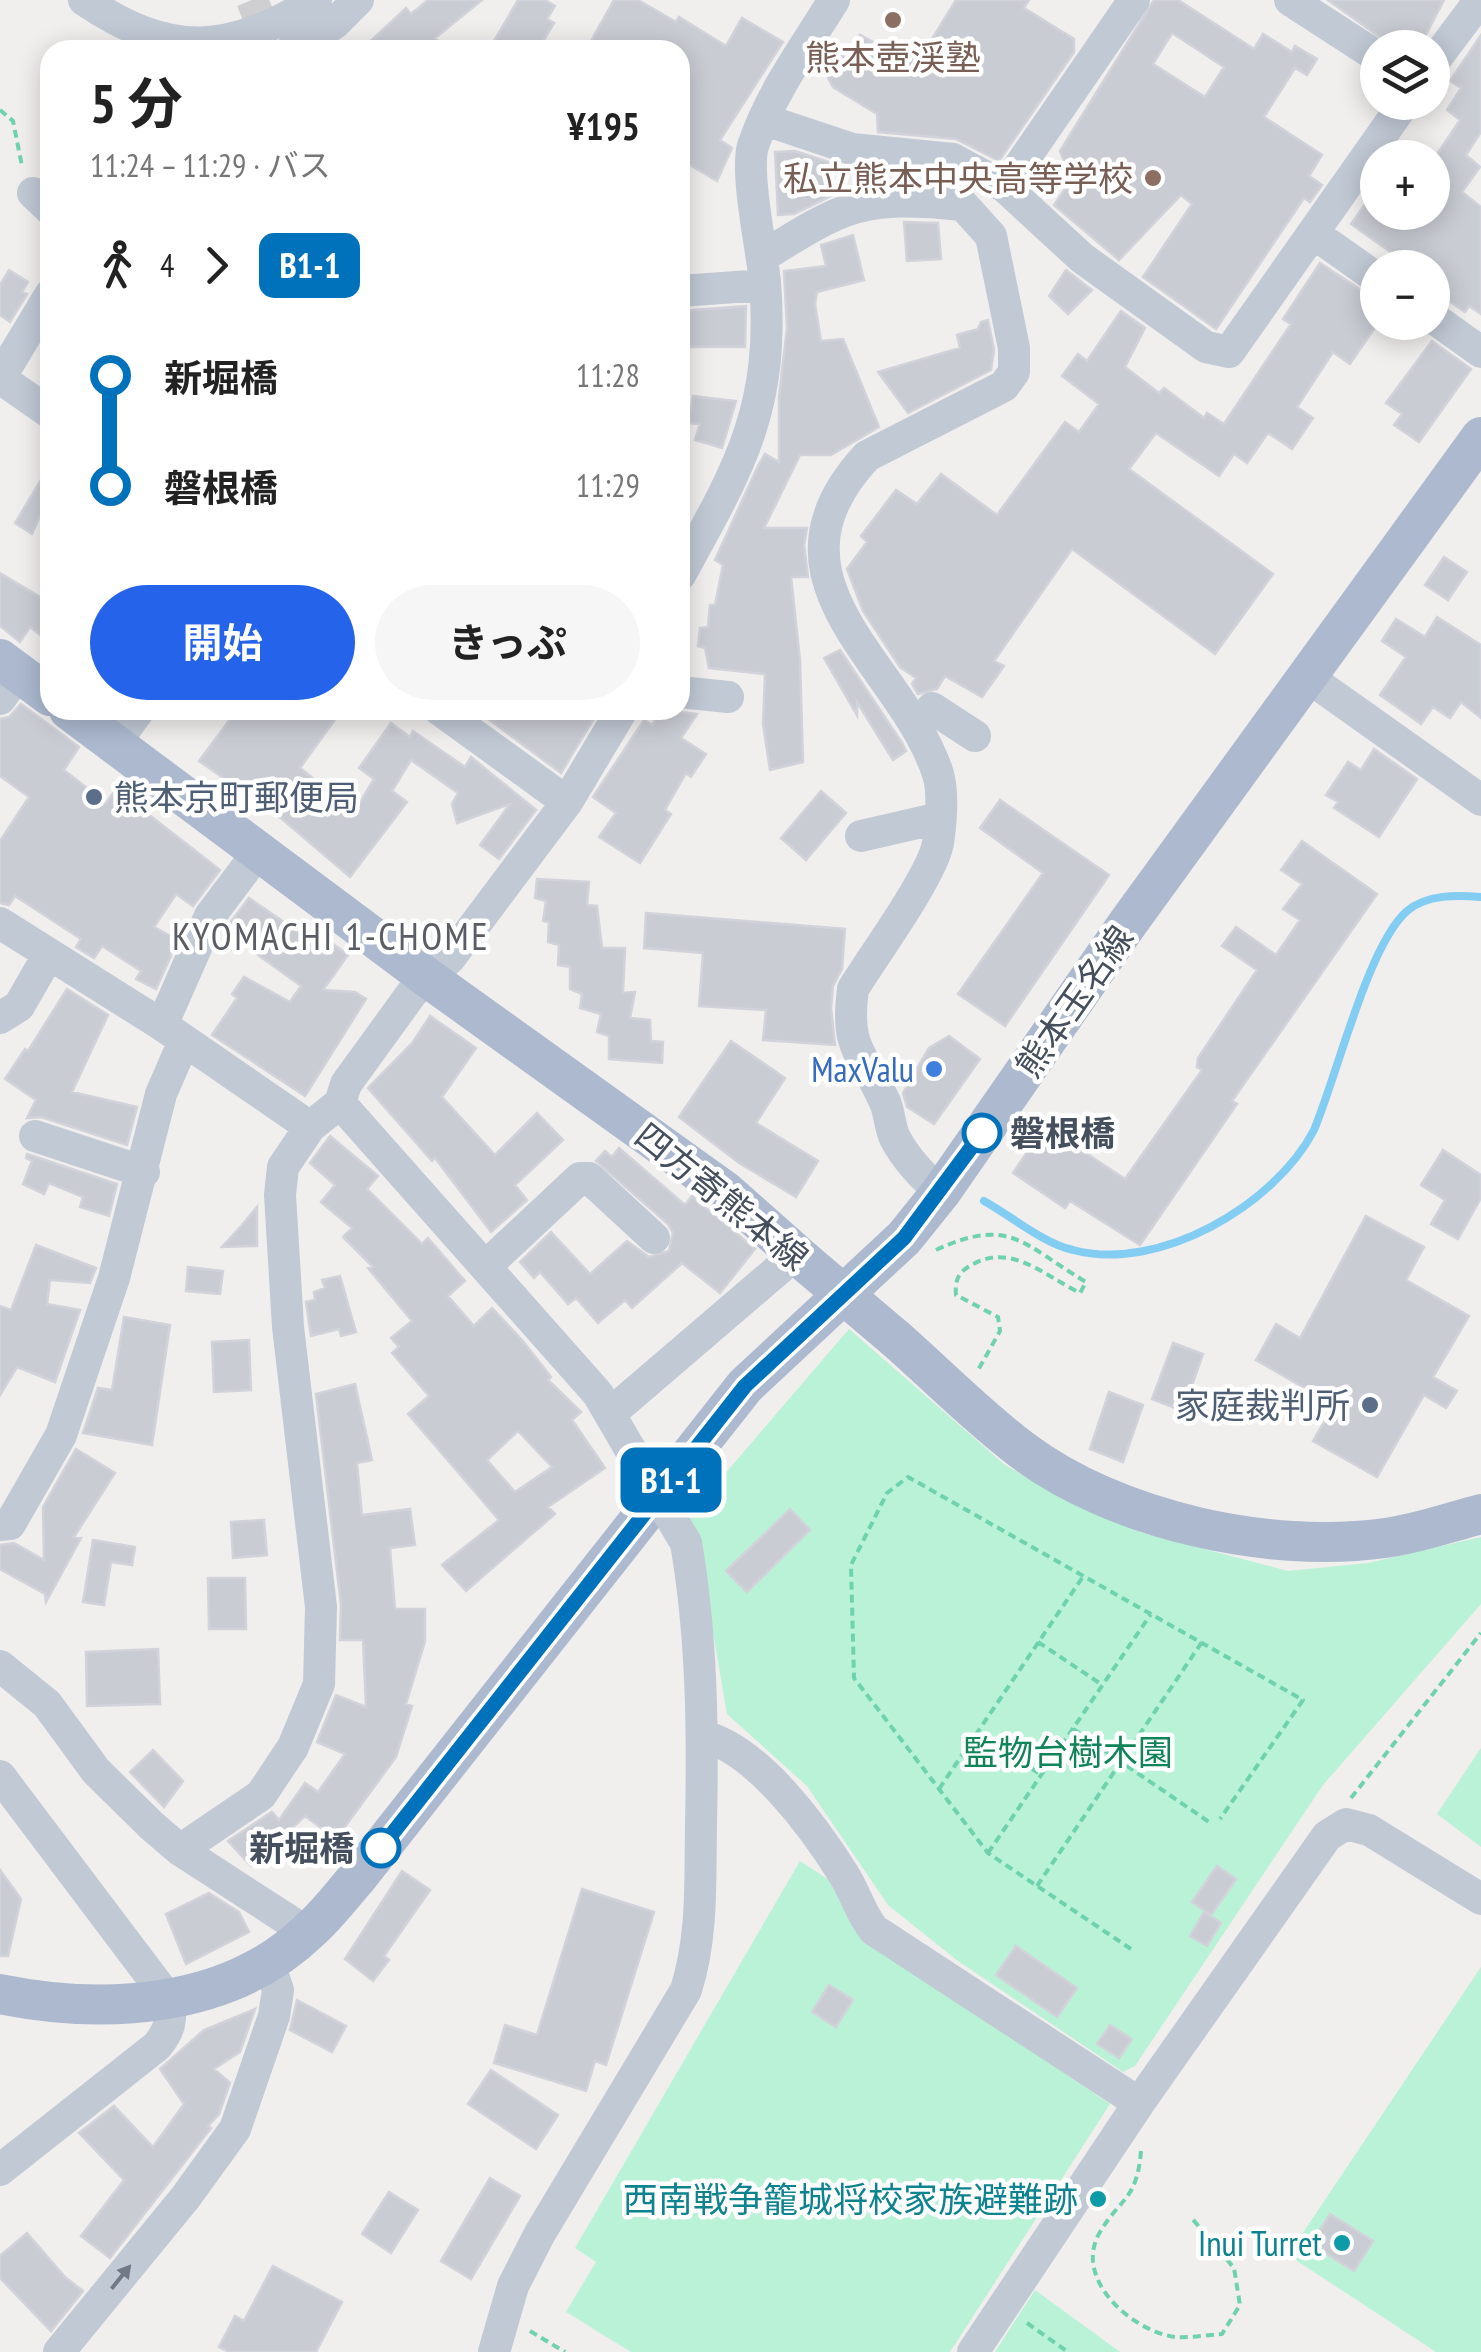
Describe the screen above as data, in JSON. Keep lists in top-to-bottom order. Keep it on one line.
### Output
{"streets":{"main road":["熊本玉名線","四方寄熊本線"]},"districts":["KYOMACHI 1-CHOME"],"parks":["監物台樹木園"],"places":["熊本壺渓塾","私立熊本中央高等学校","熊本京町郵便局","MaxValu","磐根橋","家庭裁判所","新堀橋","西南戦争籠城将校家族避難跡","Inui Turret"],"lines":["bus line B1-1"],"page":{"on_map":"B1-1","map_buttons":["+","−"],"heading":["5 分","11:24 – 11:29 · バス","¥195"],"legs":["4","B1-1"],"list":[{"name":"新堀橋","value":"11:28"},{"name":"磐根橋","value":"11:29"}],"buttons":["開始","きっぷ"]}}
